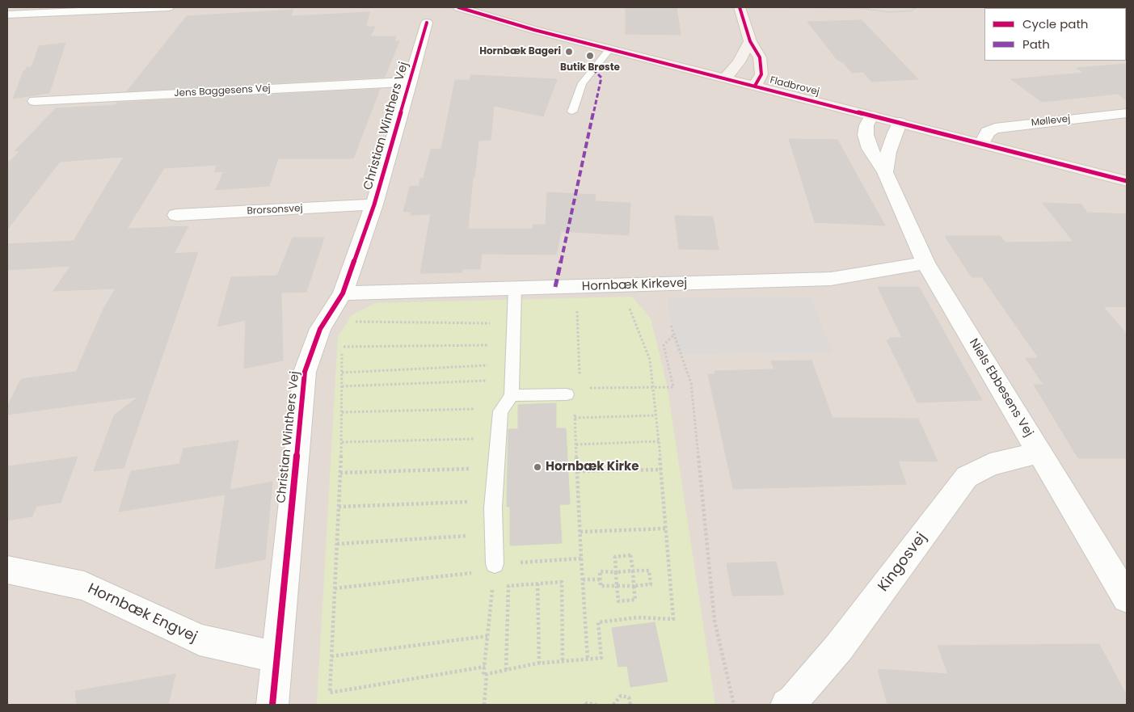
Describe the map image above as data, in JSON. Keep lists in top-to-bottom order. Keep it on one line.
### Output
{"streets":{"main road":["Fladbrovej"],"street":["Jens Baggesens Vej","Møllevej","Christian Winthers Vej","Brorsonsvej","Hornbæk Kirkevej","Niels Ebbesens Vej","Kingosvej","Hornbæk Engvej"]},"crossings":[["Fladbrovej","Møllevej"],["Fladbrovej","Niels Ebbesens Vej"],["Jens Baggesens Vej","Christian Winthers Vej"],["Christian Winthers Vej","Brorsonsvej"],["Christian Winthers Vej","Hornbæk Kirkevej"],["Christian Winthers Vej","Hornbæk Engvej"],["Hornbæk Kirkevej","Niels Ebbesens Vej"],["Niels Ebbesens Vej","Kingosvej"]],"places":["Hornbæk Bageri","Butik Brøste","Hornbæk Kirke"],"legend":["Cycle path","Path"]}
